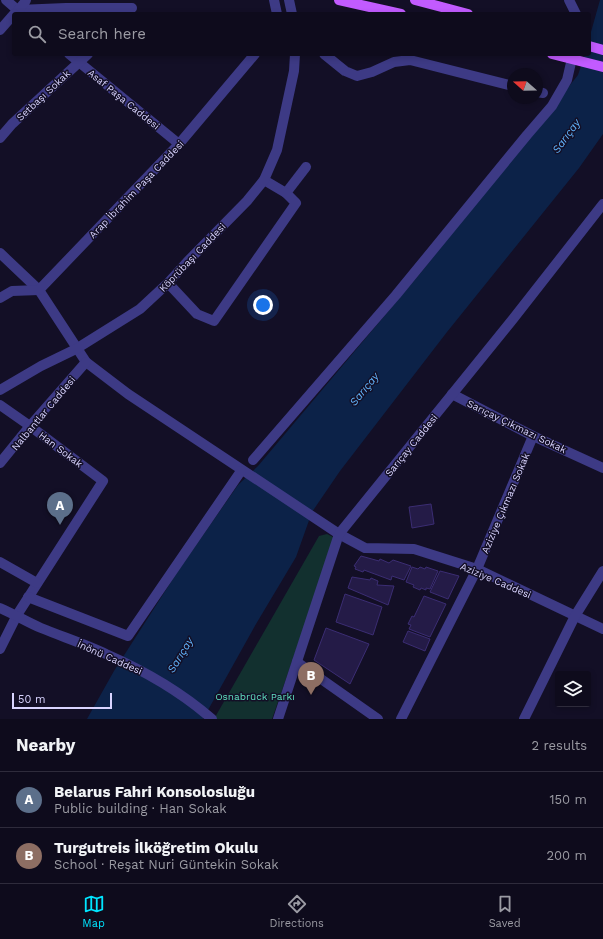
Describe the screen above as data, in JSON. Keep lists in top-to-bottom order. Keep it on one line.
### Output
{"streets":{"street":["Setbaşı Sokak","Asaf Paşa Caddesi","Arap İbrahim Paşa Caddesi","Köprübaşı Caddesi","Nalbantlar Caddesi","Sarıçay Çıkmazı Sokak","Sarıçay Caddesi","Han Sokak","Aziziye Çıkmazı Sokak","Aziziye Caddesi","İnönü Caddesi"]},"crossings":[["Setbaşı Sokak","Asaf Paşa Caddesi"],["Asaf Paşa Caddesi","Arap İbrahim Paşa Caddesi"],["Arap İbrahim Paşa Caddesi","Aziziye Caddesi"],["Köprübaşı Caddesi","Aziziye Caddesi"],["Nalbantlar Caddesi","Han Sokak"],["Nalbantlar Caddesi","Aziziye Caddesi"],["Sarıçay Çıkmazı Sokak","Sarıçay Caddesi"],["Sarıçay Çıkmazı Sokak","Aziziye Çıkmazı Sokak"],["Sarıçay Caddesi","Aziziye Caddesi"],["Aziziye Çıkmazı Sokak","Aziziye Caddesi"]],"water":["Sarıçay"],"parks":["Osnabrück Parkı"],"scale_bar":"50 m","north":"left","page":{"search":"Search here","pins":["A","B"],"scale":"50 m","heading":["Nearby","2 results"],"list":[{"mark":"A","name":"Belarus Fahri Konsolosluğu","note":"Public building · Han Sokak","value":"150 m"},{"mark":"B","name":"Turgutreis İlköğretim Okulu","note":"School · Reşat Nuri Güntekin Sokak","value":"200 m"}],"nav":["Map","Directions","Saved"]}}
